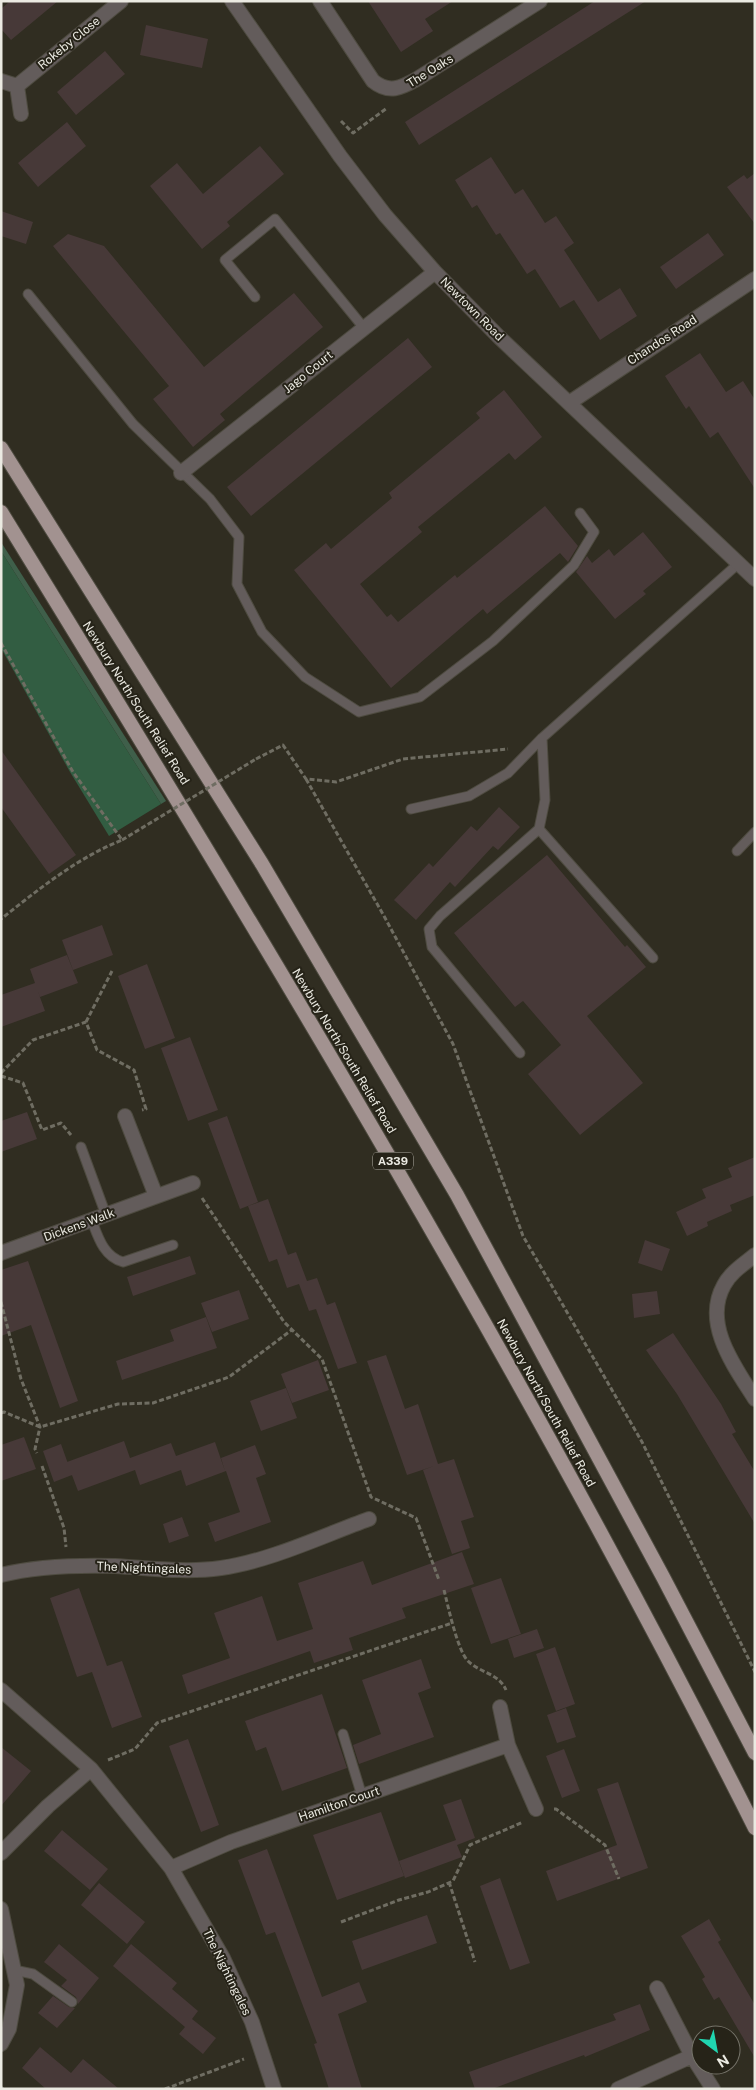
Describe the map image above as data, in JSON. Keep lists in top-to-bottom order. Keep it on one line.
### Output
{"streets":{"highway":["Newbury North/South Relief Road","A339"],"street":["Rokeby Close","The Oaks","Newtown Road","Chandos Road","Jago Court","Dickens Walk","The Nightingales","Hamilton Court"]},"crossings":[["Newtown Road","Chandos Road"],["Newtown Road","Jago Court"],["The Nightingales","Hamilton Court"]],"north":"bottom right"}
